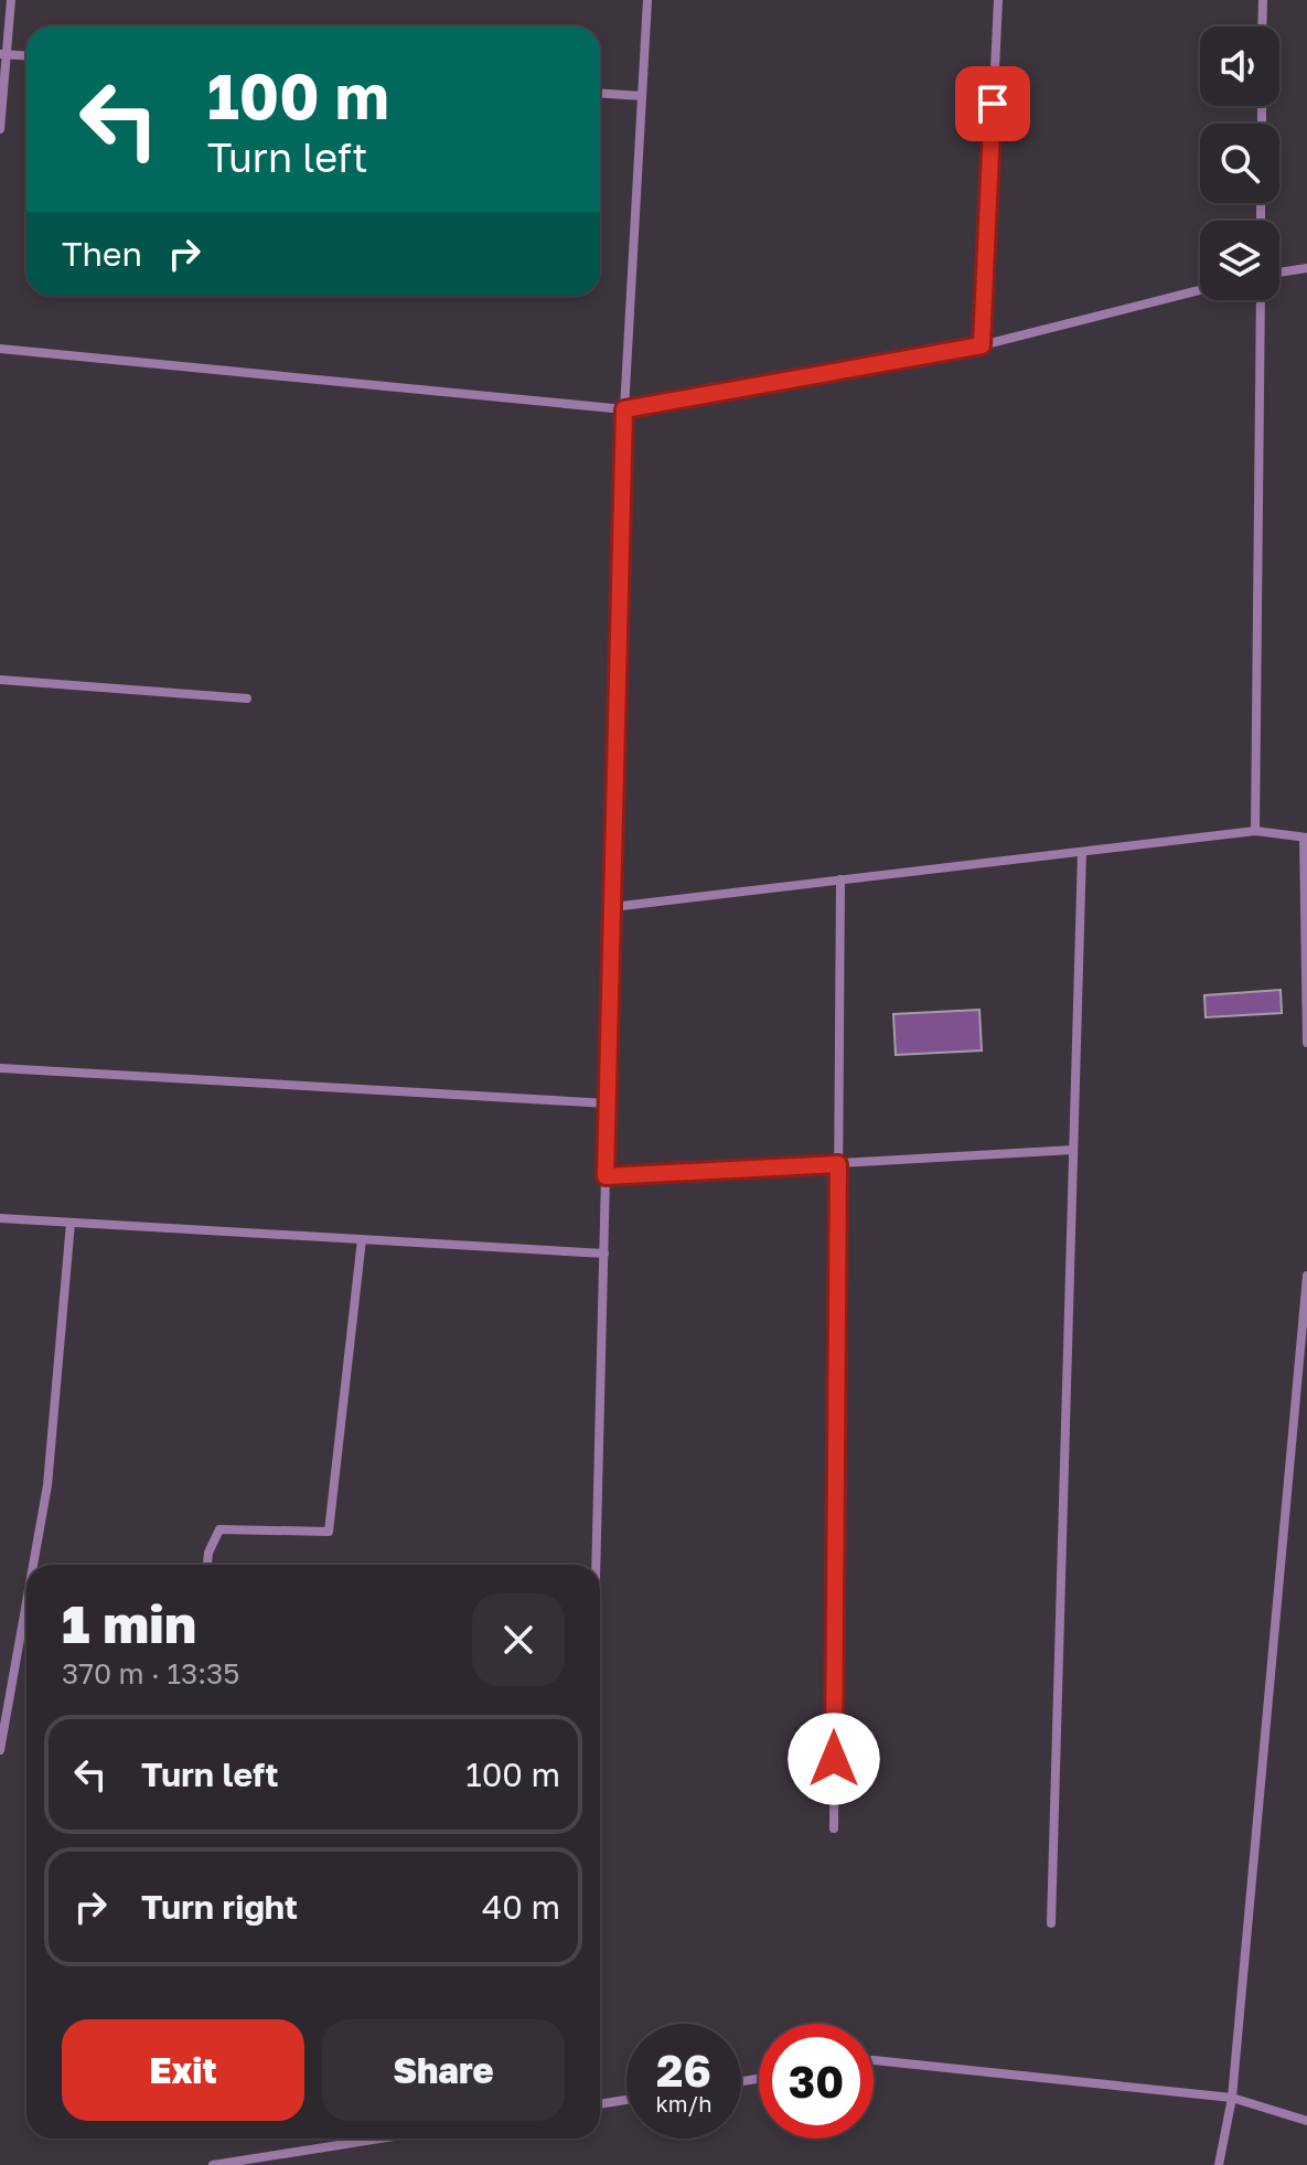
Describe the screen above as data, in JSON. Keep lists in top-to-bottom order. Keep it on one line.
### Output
{"page":{"turn":["100 m","Turn left"],"then":"Then","heading":["1 min","370 m · 13:35"],"list":[{"name":"Turn left","value":"100 m"},{"name":"Turn right","value":"40 m"}],"buttons":["Exit","Share"],"speed":"26 km/h","limit":"30"}}
